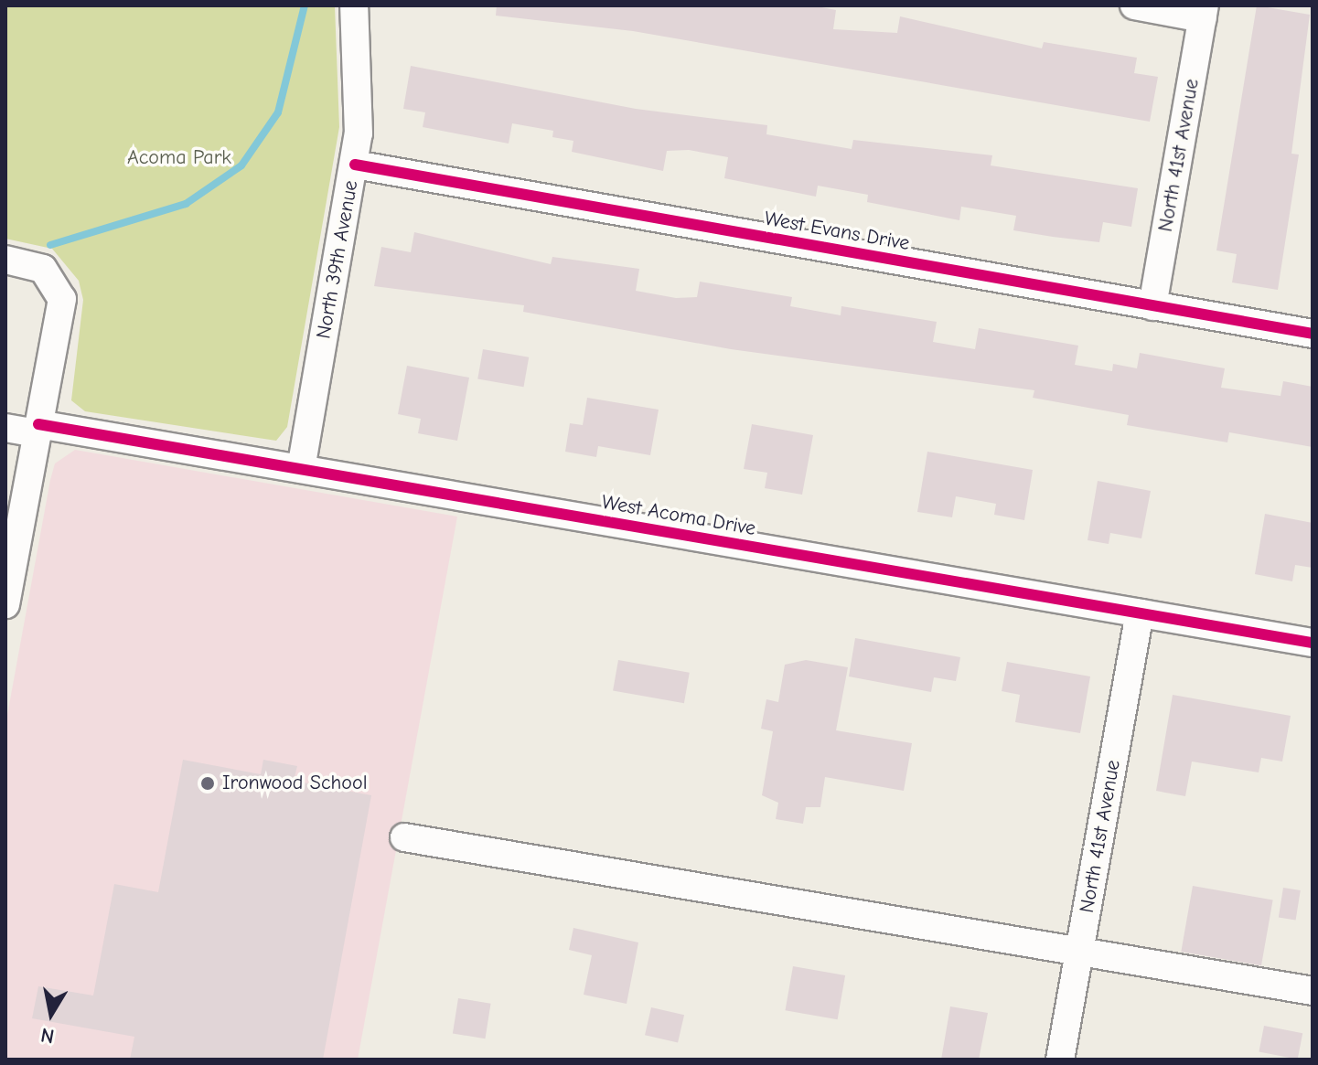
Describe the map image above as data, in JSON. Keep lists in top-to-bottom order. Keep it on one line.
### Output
{"streets":{"street":["North 41st Avenue","West Evans Drive","North 39th Avenue","West Acoma Drive"]},"crossings":[["North 41st Avenue","West Evans Drive"],["North 41st Avenue","West Acoma Drive"],["West Evans Drive","North 39th Avenue"],["North 39th Avenue","West Acoma Drive"]],"parks":["Acoma Park"],"places":["Ironwood School"],"north":"bottom"}
